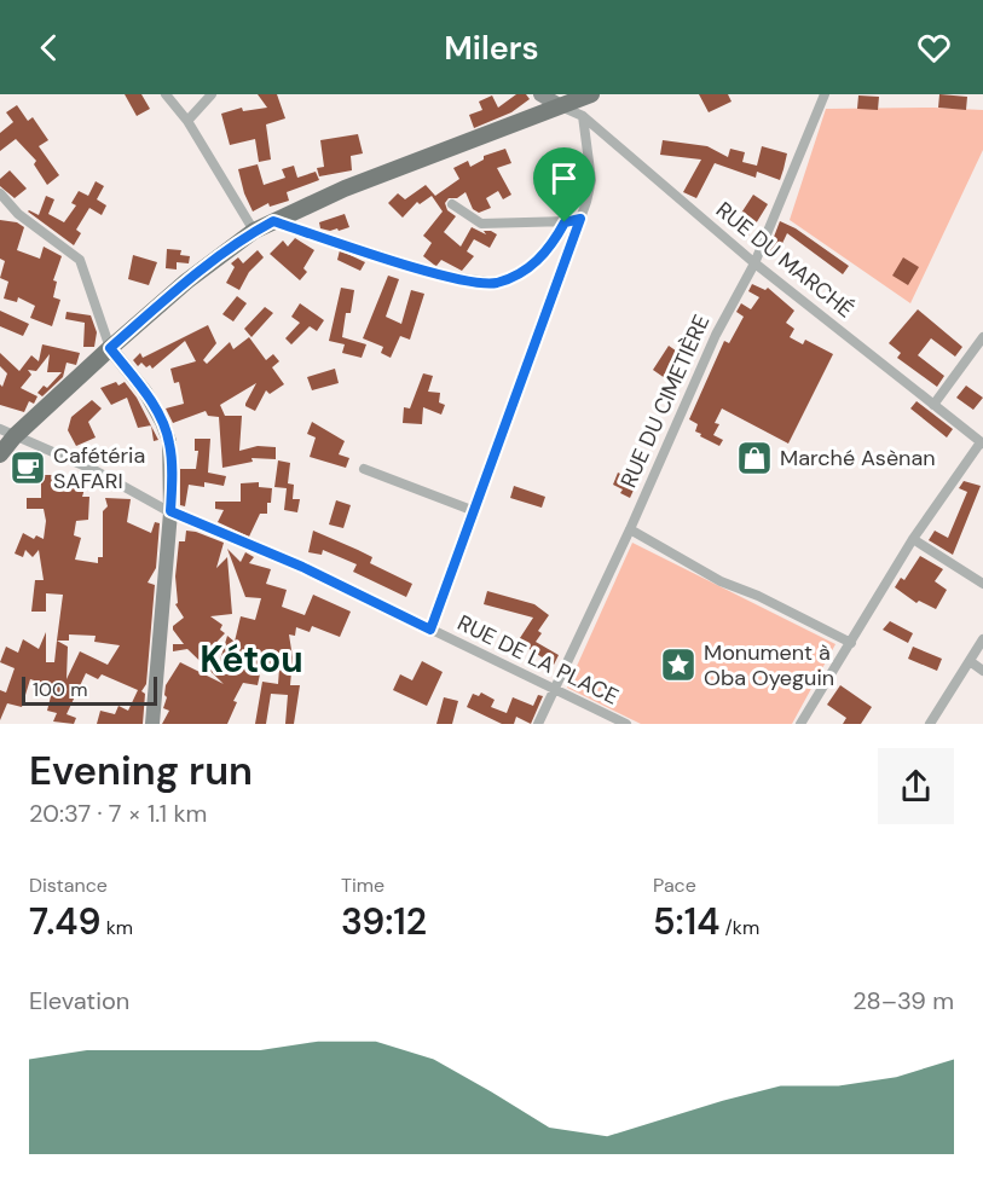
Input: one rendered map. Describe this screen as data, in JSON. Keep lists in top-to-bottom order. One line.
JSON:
{"streets":{"street":["RUE DU MARCHÉ","RUE DU CIMETIÈRE","RUE DE LA PLACE"]},"crossings":[["RUE DU MARCHÉ","RUE DU CIMETIÈRE"],["RUE DU CIMETIÈRE","RUE DE LA PLACE"]],"districts":["Kétou"],"places":{"shop":["Marché Asènan"],"cafe":["Cafétéria SAFARI"],"place":["Monument à Oba Oyeguin"]},"scale_bar":"100 m","page":{"header":"Milers","scale":"100 m","heading":["Evening run","20:37 · 7 × 1.1 km"],"stats":[["Distance","7.49 km"],["Time","39:12"],["Pace","5:14 /km"]],"chart":["Elevation","28–39 m"]}}
